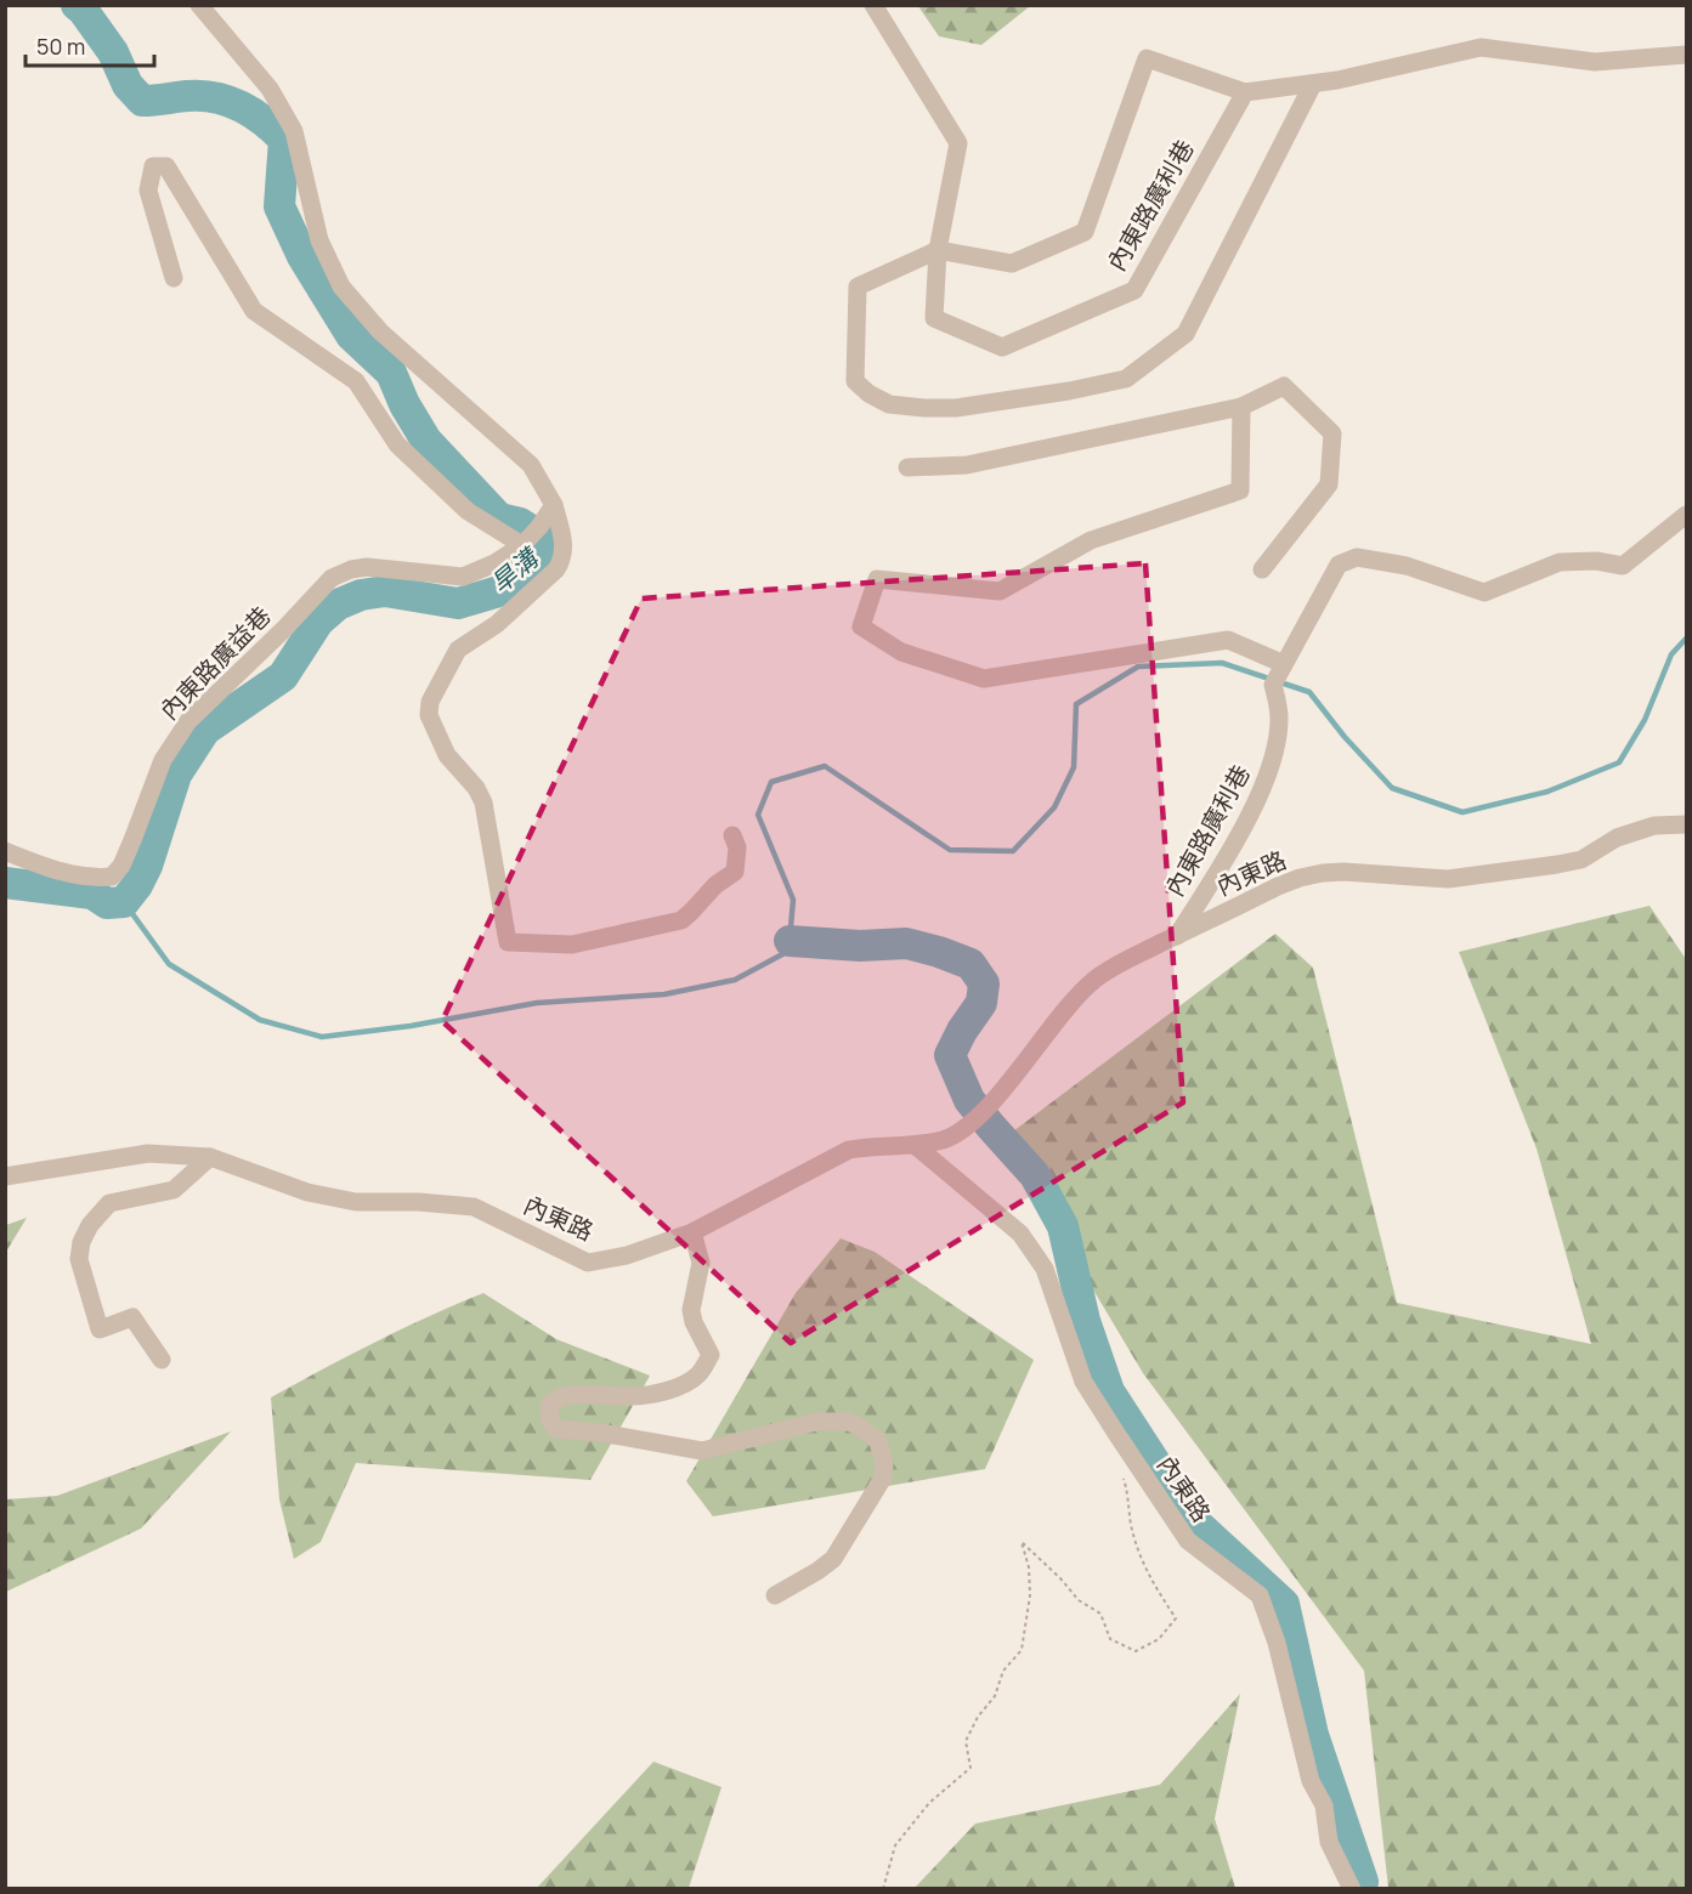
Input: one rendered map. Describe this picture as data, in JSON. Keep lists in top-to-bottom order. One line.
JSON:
{"streets":{"street":["內東路廣利巷","內東路廣益巷","內東路"]},"crossings":[["內東路廣利巷","內東路"]],"water":["旱溝"],"scale_bar":"50 m"}
